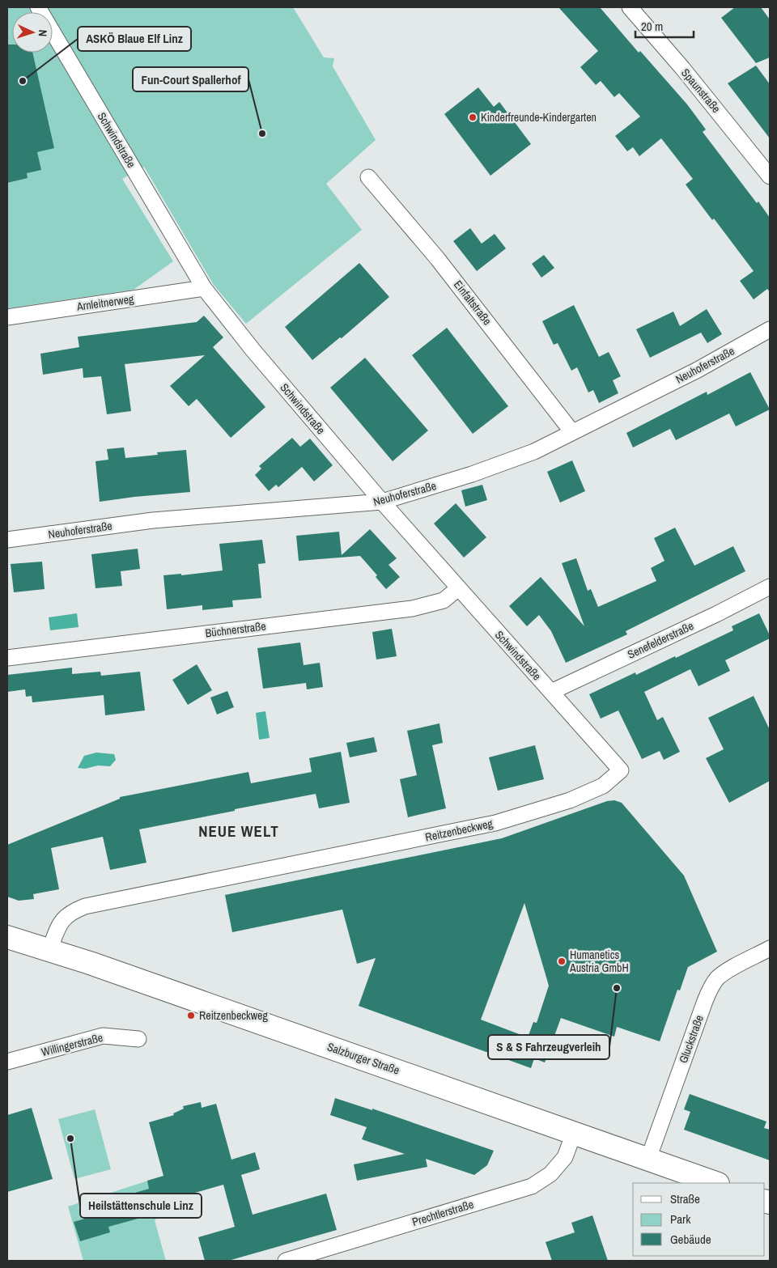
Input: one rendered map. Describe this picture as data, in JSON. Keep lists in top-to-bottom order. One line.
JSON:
{"streets":{"main road":["Salzburger Straße"],"street":["Spaunstraße","Schwindstraße","Arnleitnerweg","Einfaltstraße","Neuhoferstraße","Büchnerstraße","Senefelderstraße","Reitzenbeckweg","Gluckstraße","Willingerstraße","Prechtlerstraße"]},"crossings":[["Schwindstraße","Arnleitnerweg"],["Schwindstraße","Neuhoferstraße"],["Schwindstraße","Büchnerstraße"],["Schwindstraße","Senefelderstraße"],["Schwindstraße","Reitzenbeckweg"],["Einfaltstraße","Neuhoferstraße"],["Reitzenbeckweg","Salzburger Straße"],["Gluckstraße","Salzburger Straße"],["Salzburger Straße","Prechtlerstraße"]],"districts":["NEUE WELT"],"places":["ASKÖ Blaue Elf Linz","Kinderfreunde-Kindergarten","Fun-Court Spallerhof","Humanetics Austria GmbH","S & S Fahrzeugverleih","Reitzenbeckweg","Heilstättenschule Linz"],"legend":["Straße","Park","Gebäude"],"scale_bar":"20 m","north":"right"}
